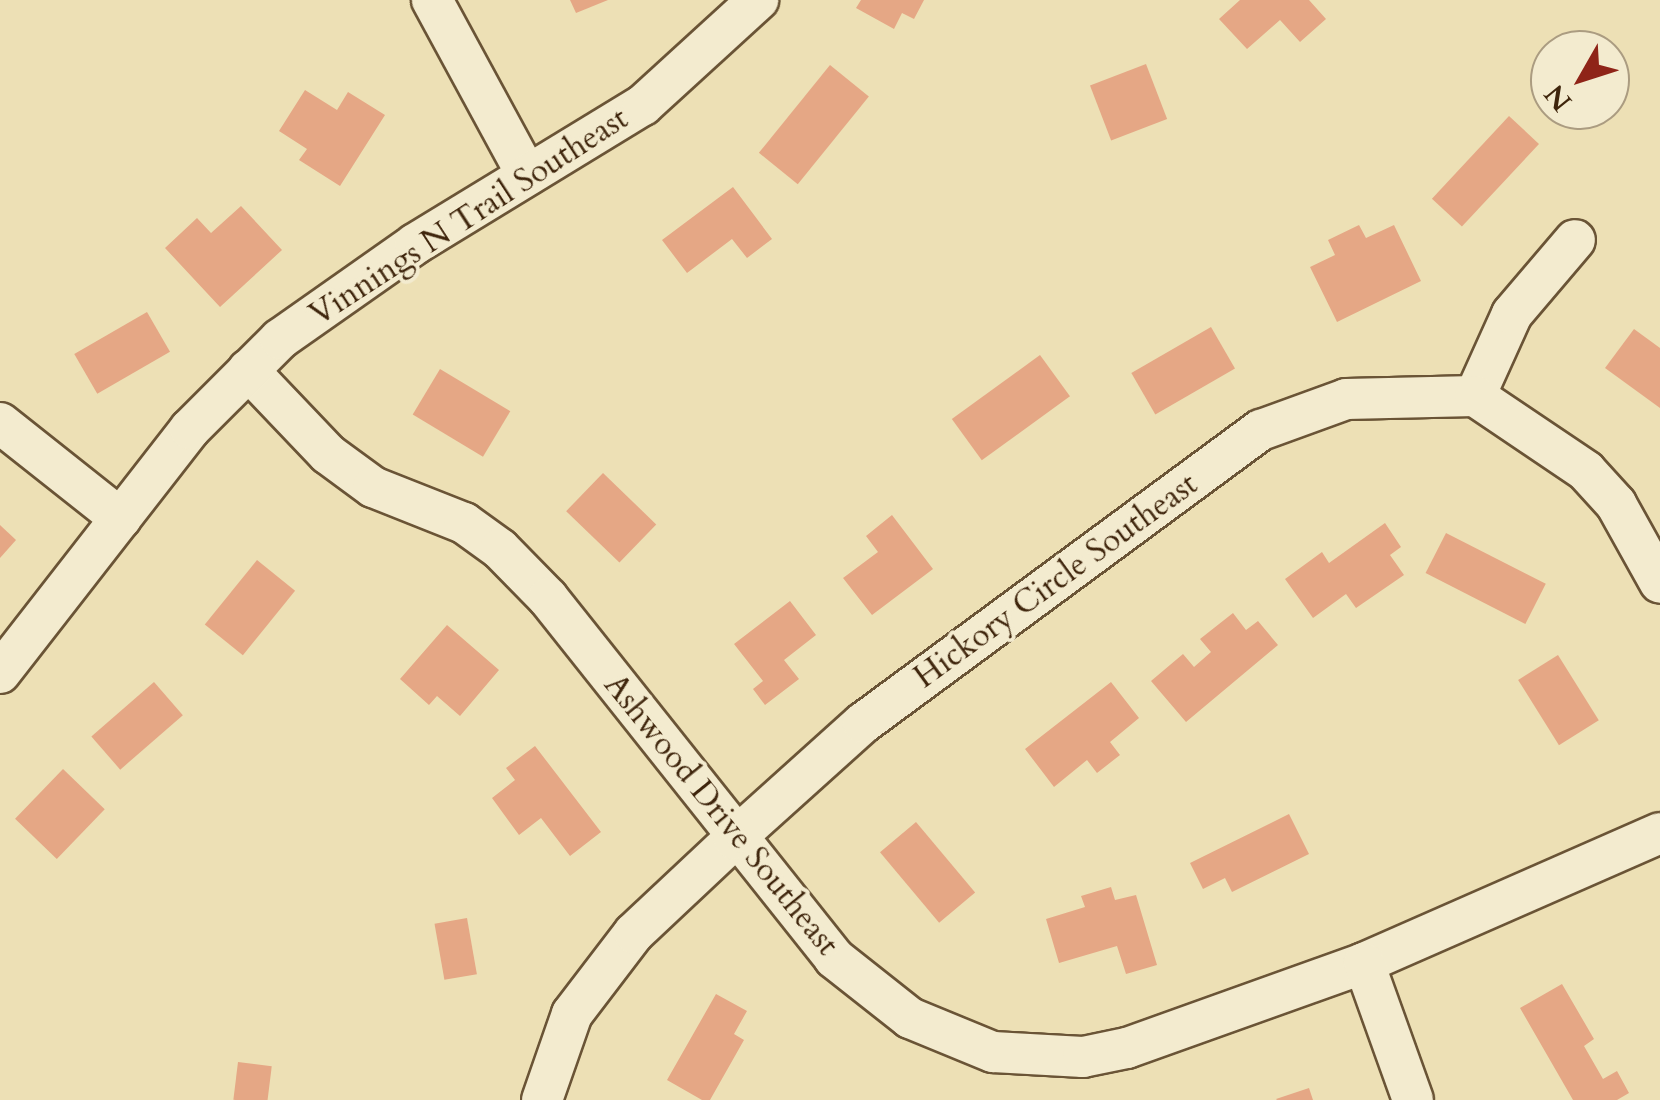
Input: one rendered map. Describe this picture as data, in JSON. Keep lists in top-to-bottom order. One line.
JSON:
{"streets":{"street":["Vinnings N Trail Southeast","Hickory Circle Southeast","Ashwood Drive Southeast"]},"crossings":[["Vinnings N Trail Southeast","Ashwood Drive Southeast"],["Hickory Circle Southeast","Ashwood Drive Southeast"]],"north":"bottom left"}
